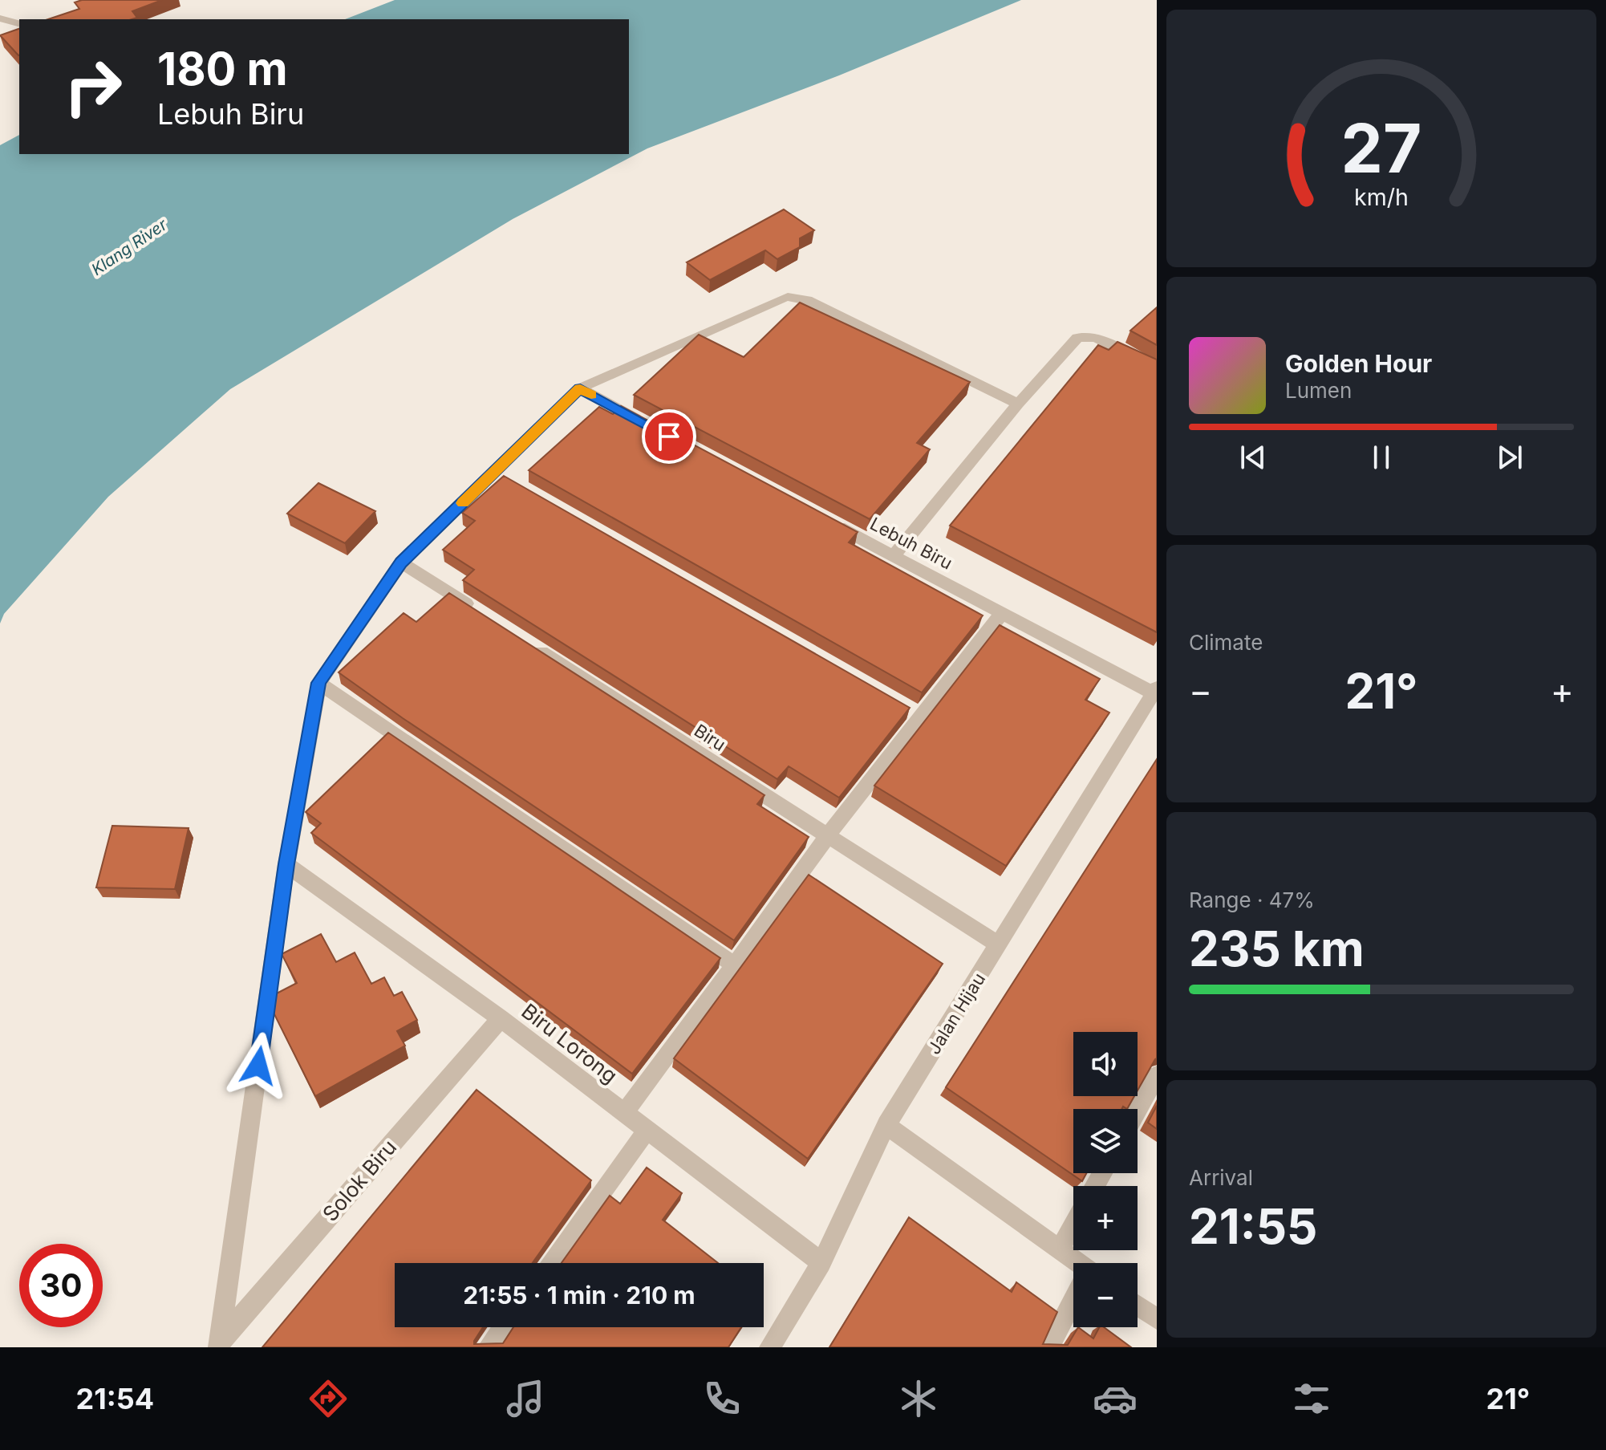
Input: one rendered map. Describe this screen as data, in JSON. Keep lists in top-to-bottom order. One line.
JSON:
{"streets":{"street":["Lebuh Biru","Biru","Jalan Hijau","Biru Lorong","Solok Biru"]},"crossings":[["Lebuh Biru","Jalan Hijau"],["Biru","Jalan Hijau"],["Jalan Hijau","Biru Lorong"],["Biru Lorong","Solok Biru"]],"water":["Klang River"],"page":{"turn":["180 m","Lebuh Biru"],"song":["Golden Hour","Lumen"],"tile":["Climate",["Range · 47%","235 km"],["Arrival","21:55"]],"heat":["−","21°","+"],"map_buttons":["+","−"],"limit":"30","trip":"21:55 · 1 min · 210 m","tabs":["21:54","21°"],"gauge":["27","km/h"]}}
